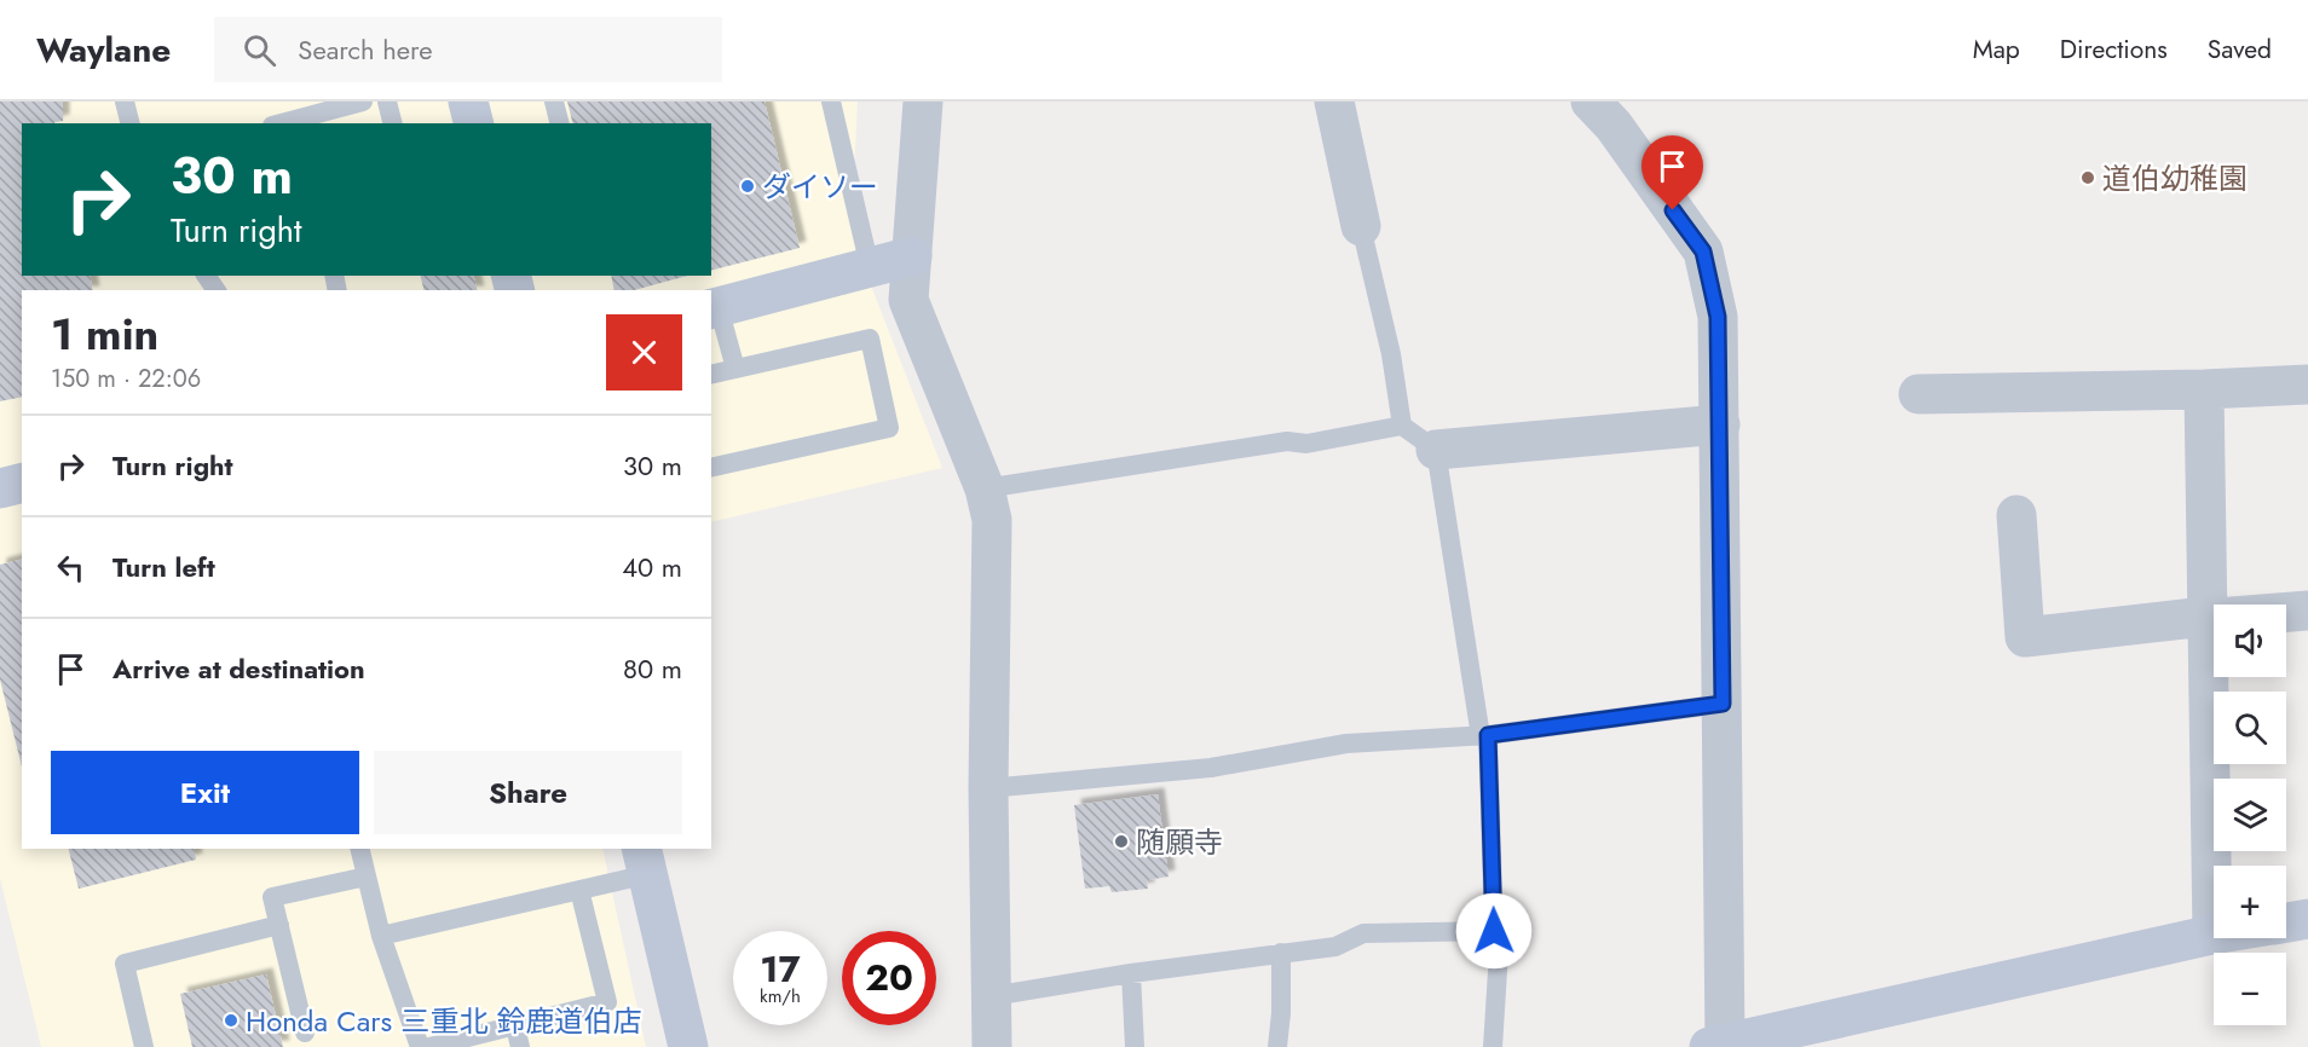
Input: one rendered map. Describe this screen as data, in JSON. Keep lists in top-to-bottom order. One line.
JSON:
{"places":["道伯幼稚園","ダイソー","随願寺","Honda Cars 三重北 鈴鹿道伯店"],"page":{"header":"Waylane","search":"Search here","nav":["Map","Directions","Saved"],"turn":["30 m","Turn right"],"heading":["1 min","150 m · 22:06"],"list":[{"name":"Turn right","value":"30 m"},{"name":"Turn left","value":"40 m"},{"name":"Arrive at destination","value":"80 m"}],"map_buttons":["+","−"],"buttons":["Exit","Share"],"speed":"17 km/h","limit":"20"}}
